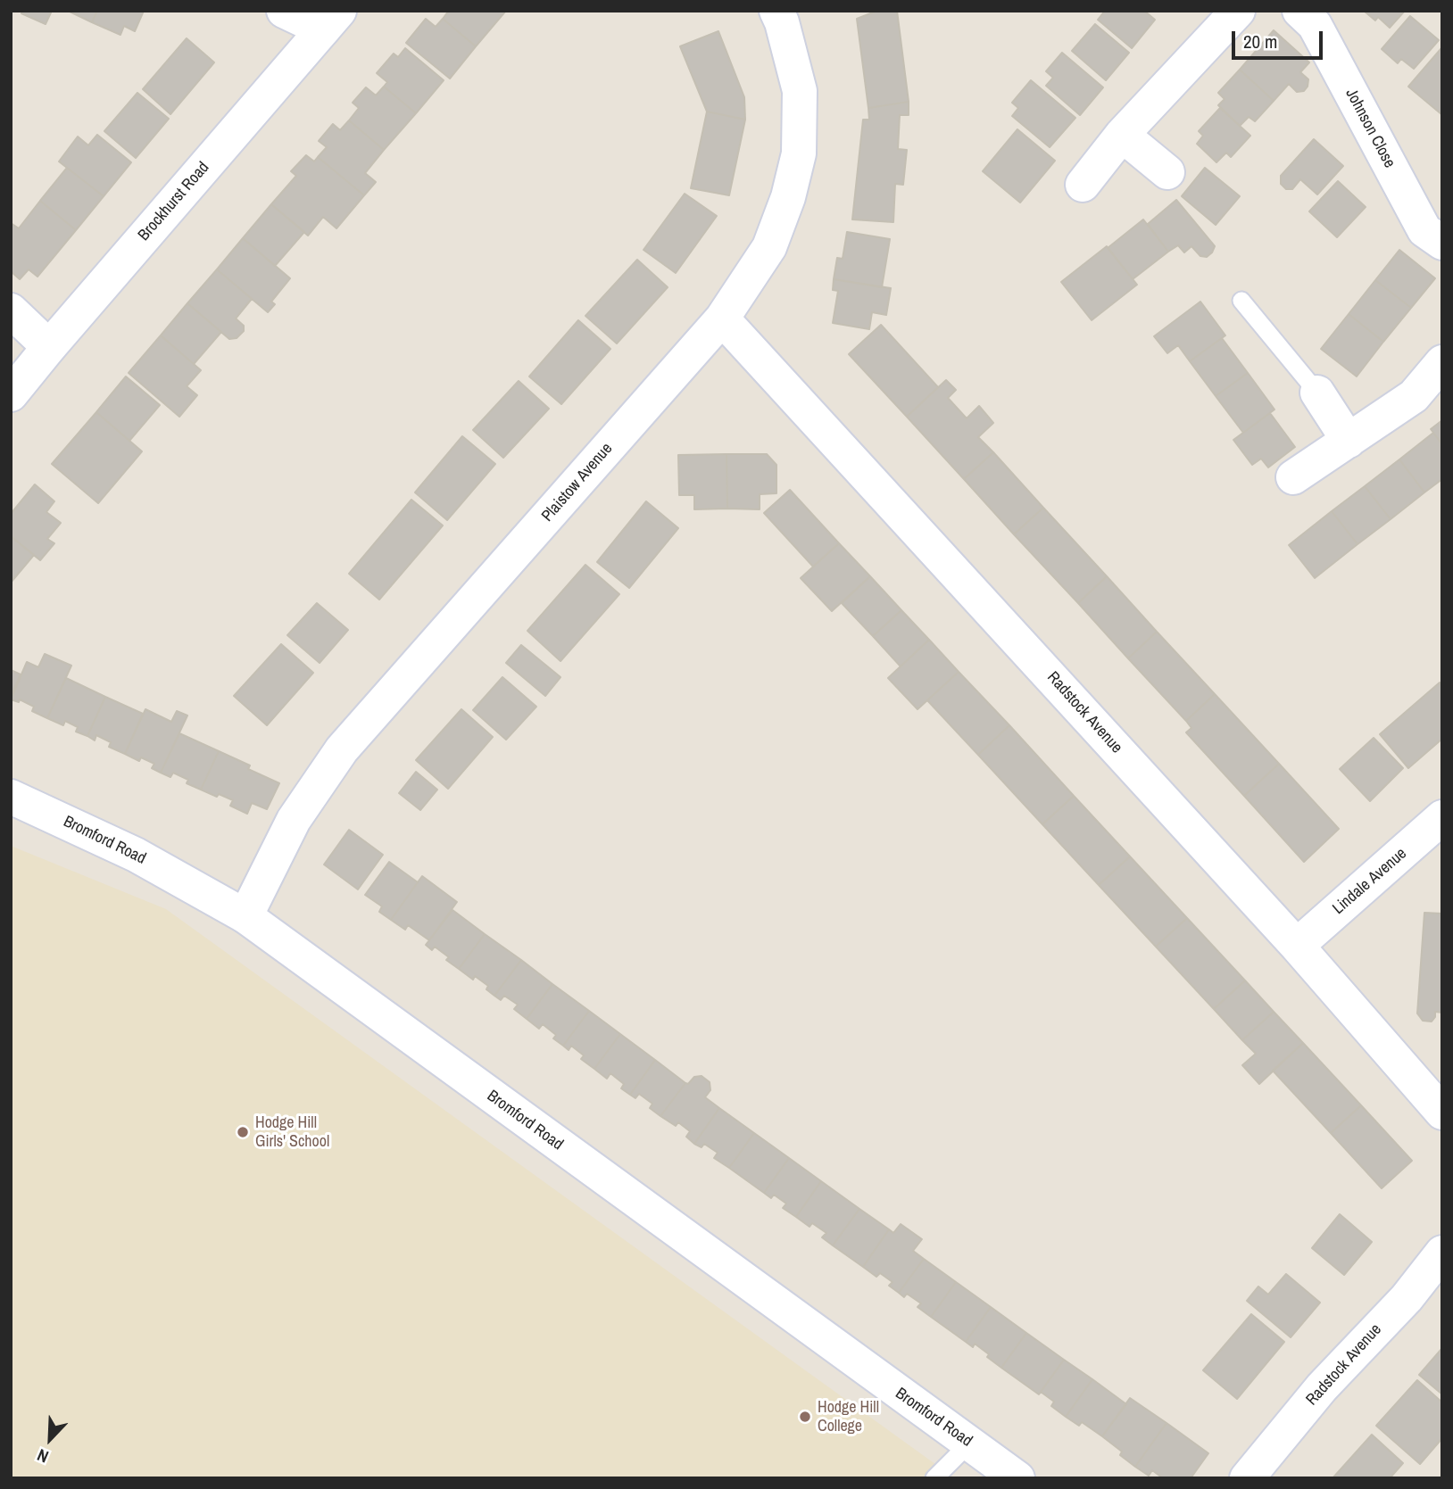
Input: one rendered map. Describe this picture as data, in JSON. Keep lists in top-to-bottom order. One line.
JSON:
{"streets":{"street":["Johnson Close","Brockhurst Road","Plaistow Avenue","Radstock Avenue","Bromford Road","Lindale Avenue"]},"crossings":[["Plaistow Avenue","Radstock Avenue"],["Plaistow Avenue","Bromford Road"],["Radstock Avenue","Lindale Avenue"]],"places":["Hodge Hill Girls' School","Hodge Hill College"],"scale_bar":"20 m","north":"bottom left"}
